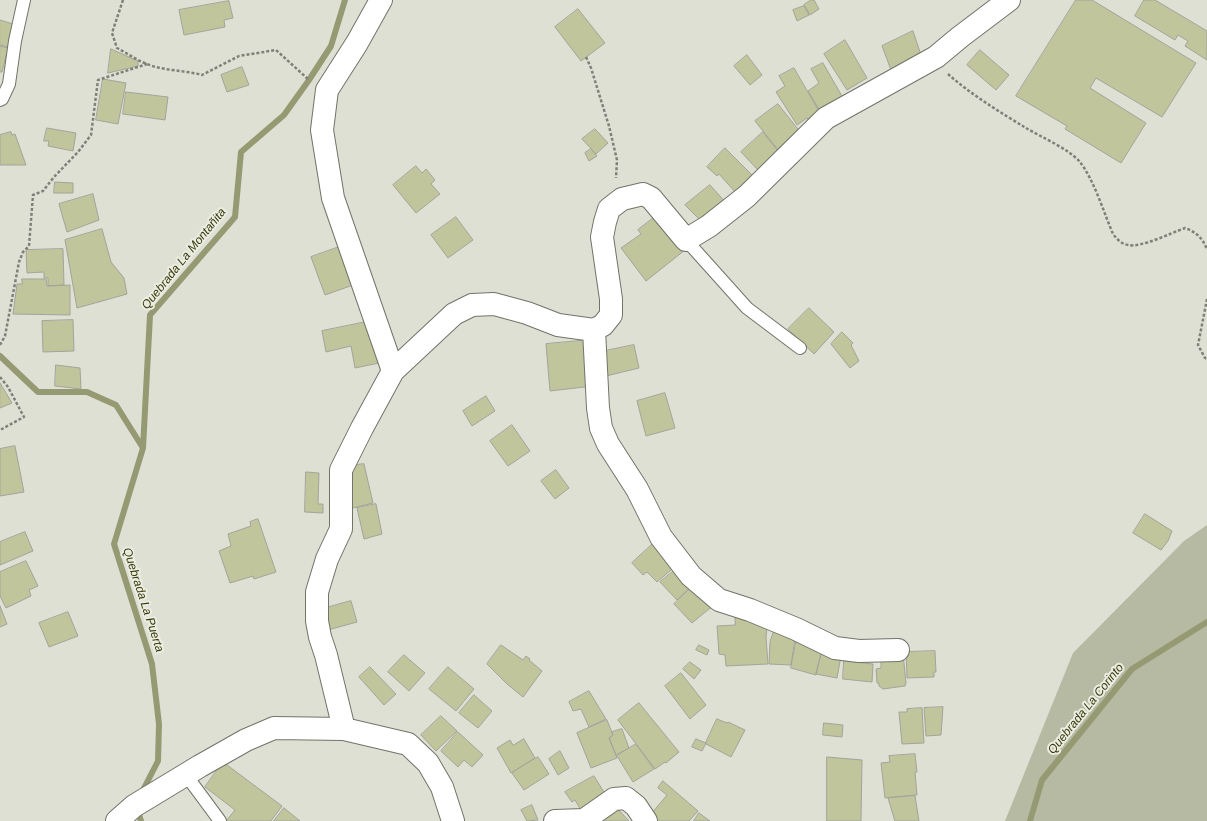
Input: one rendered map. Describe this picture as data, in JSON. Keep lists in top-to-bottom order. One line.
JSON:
{"water":["Quebrada La Montañita","Quebrada La Puerta","Quebrada La Corinto"]}
